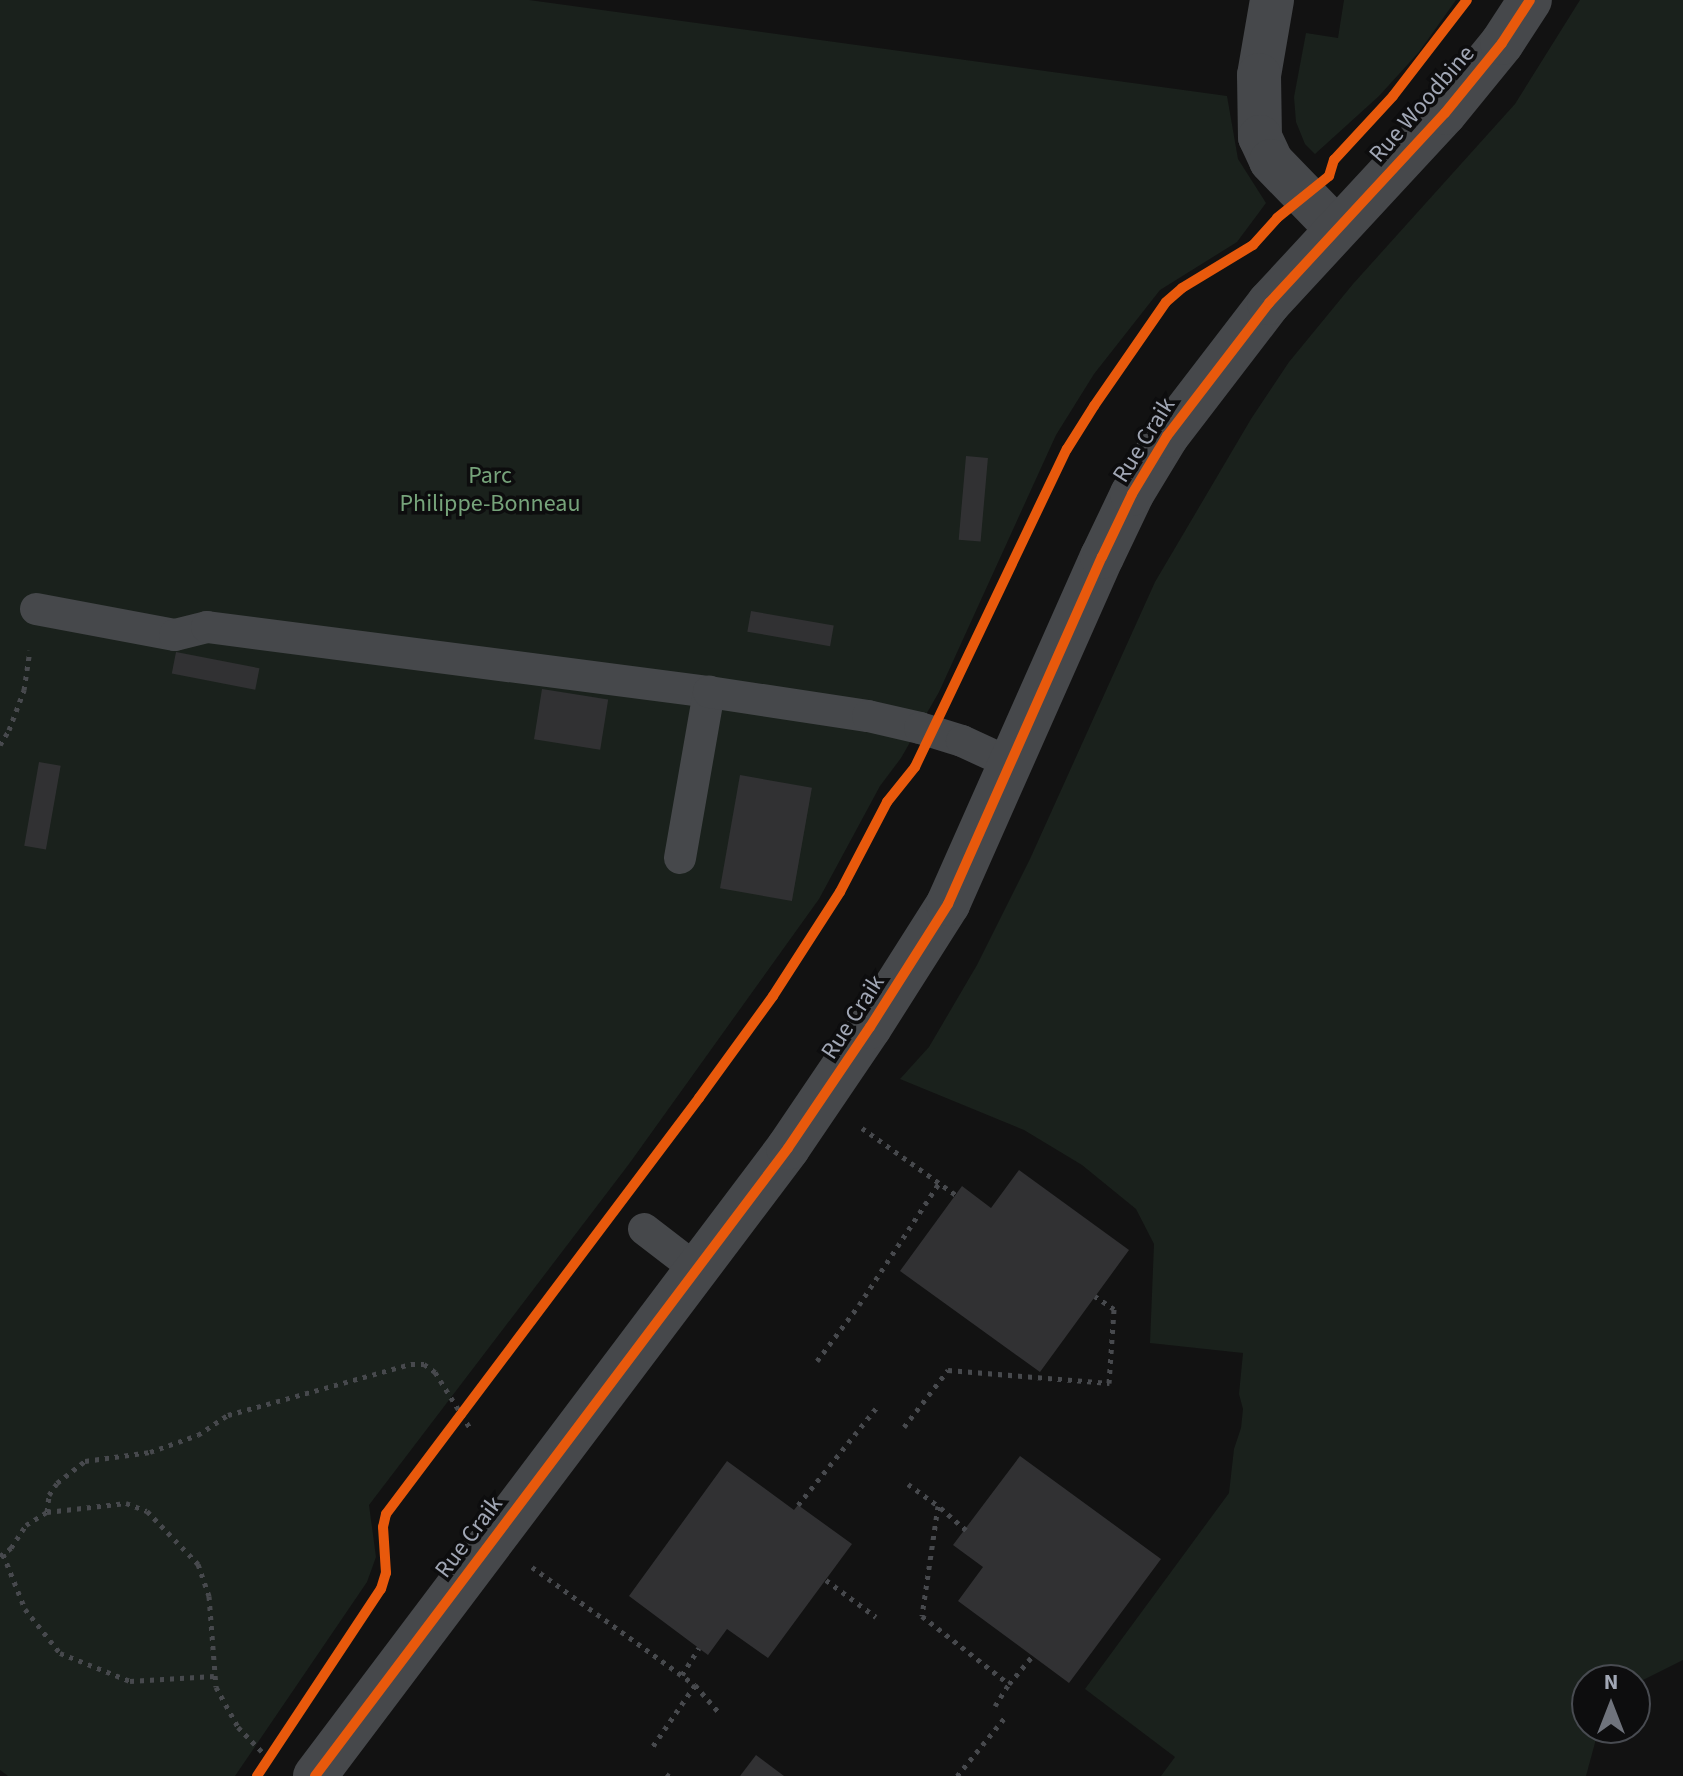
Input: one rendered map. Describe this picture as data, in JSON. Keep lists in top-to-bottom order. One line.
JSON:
{"streets":{"street":["Rue Woodbine","Rue Craik"]},"crossings":[["Rue Woodbine","Rue Craik"]],"parks":["Parc Philippe-Bonneau"],"north":"top"}
